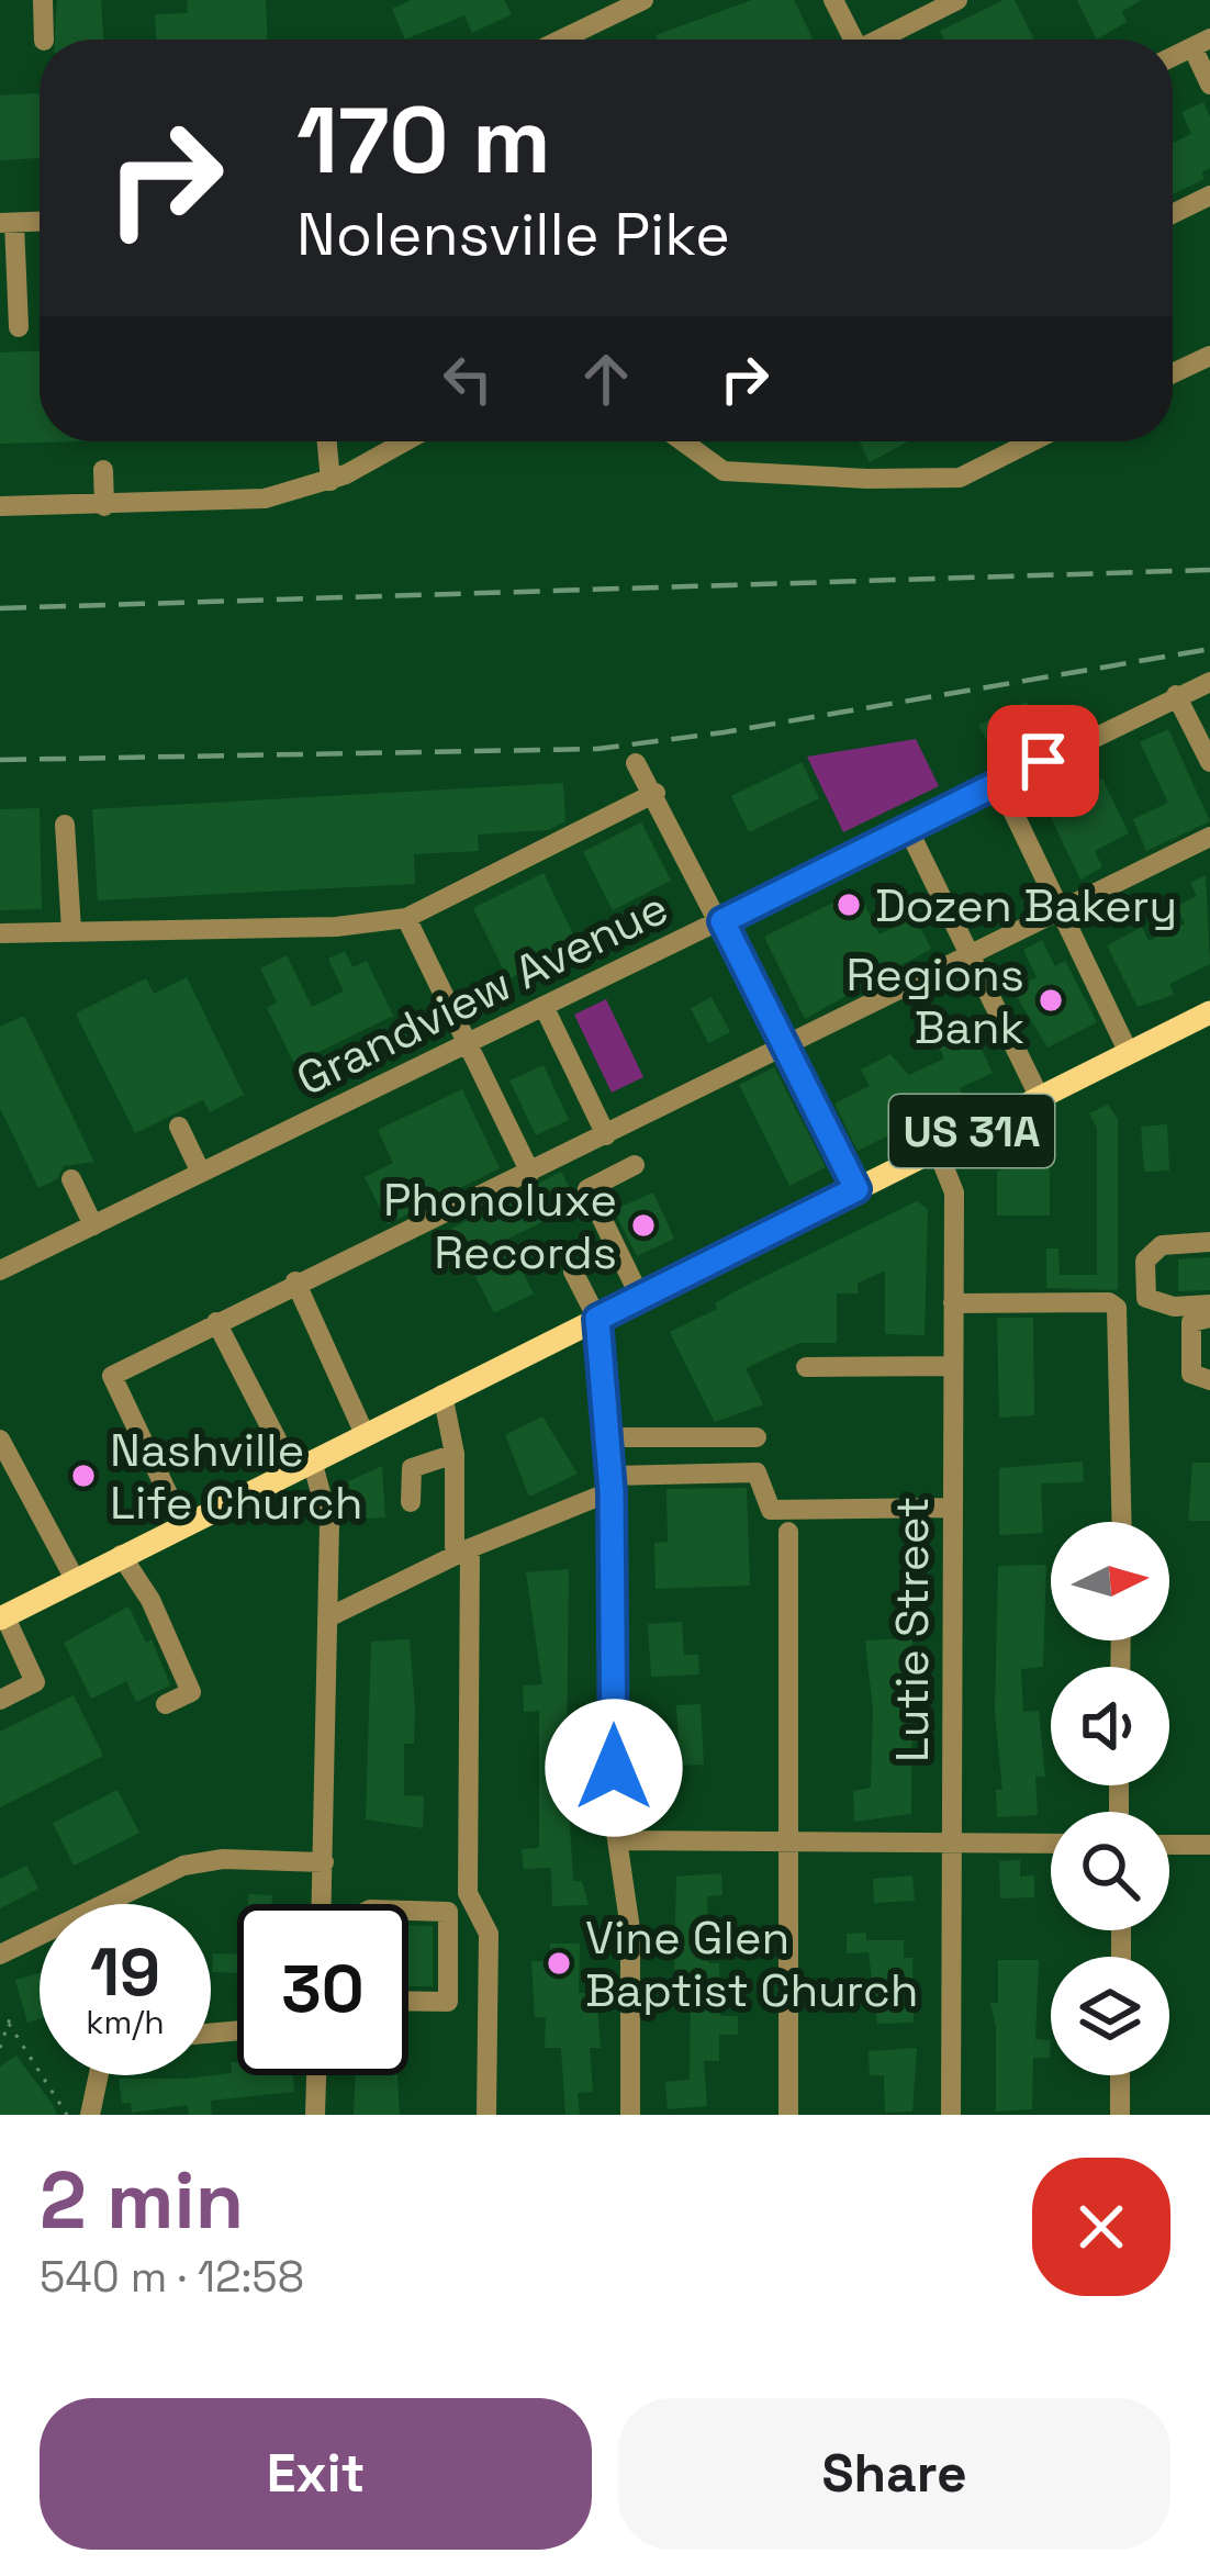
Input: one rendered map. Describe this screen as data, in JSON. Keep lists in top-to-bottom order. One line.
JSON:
{"streets":{"main road":["US 31A"],"street":["Grandview Avenue","Lutie Street"]},"crossings":[["US 31A","Lutie Street"]],"places":["Dozen Bakery","Regions Bank","Phonoluxe Records","Nashville Life Church","Vine Glen Baptist Church"],"north":"right","page":{"turn":["170 m","Nolensville Pike"],"speed":"19 km/h","limit":"30","heading":["2 min","540 m · 12:58"],"buttons":["Exit","Share"]}}
